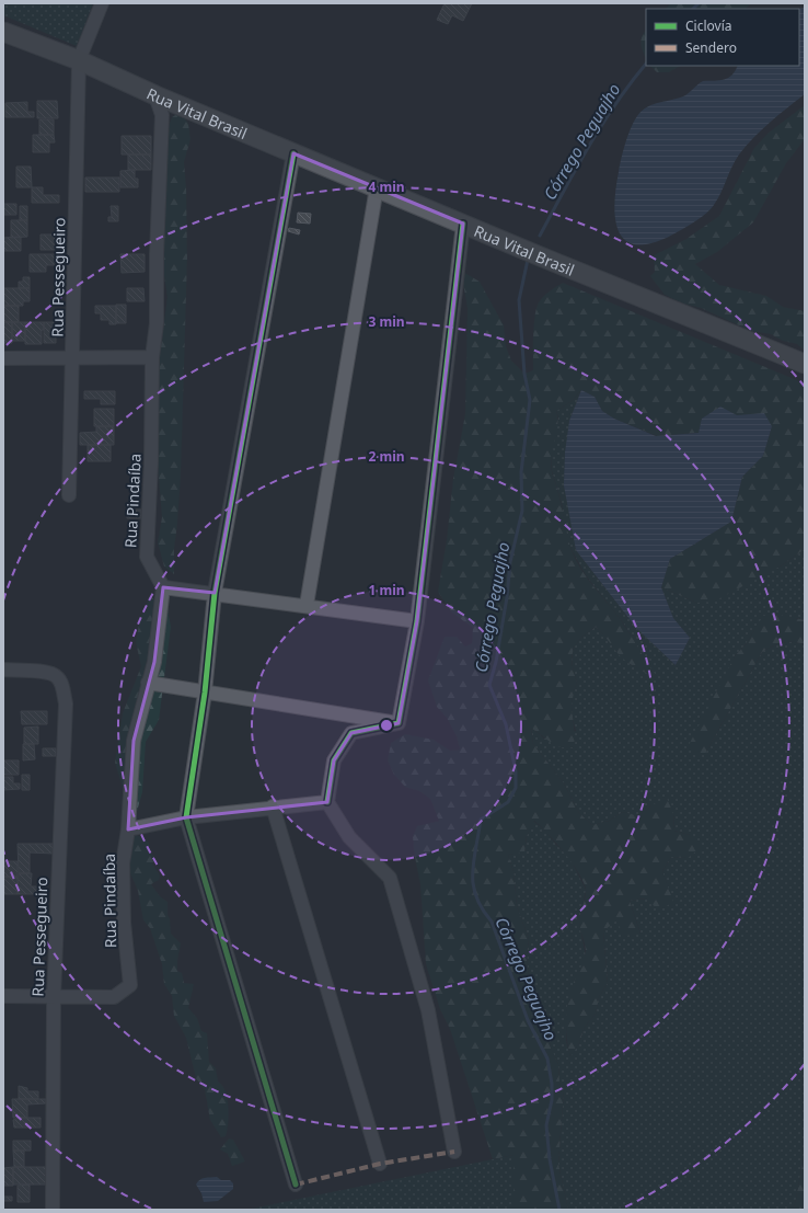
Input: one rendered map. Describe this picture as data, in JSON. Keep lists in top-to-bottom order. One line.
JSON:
{"streets":{"main road":["Rua Vital Brasil"],"street":["Rua Pessegueiro","Rua Pindaíba"]},"crossings":[["Rua Vital Brasil","Rua Pessegueiro"],["Rua Vital Brasil","Rua Pindaíba"],["Rua Pessegueiro","Rua Pindaíba"]],"water":["Córrego Peguajho"],"legend":["Ciclovía","Sendero"],"rings":["4 min","3 min","2 min","1 min"]}
